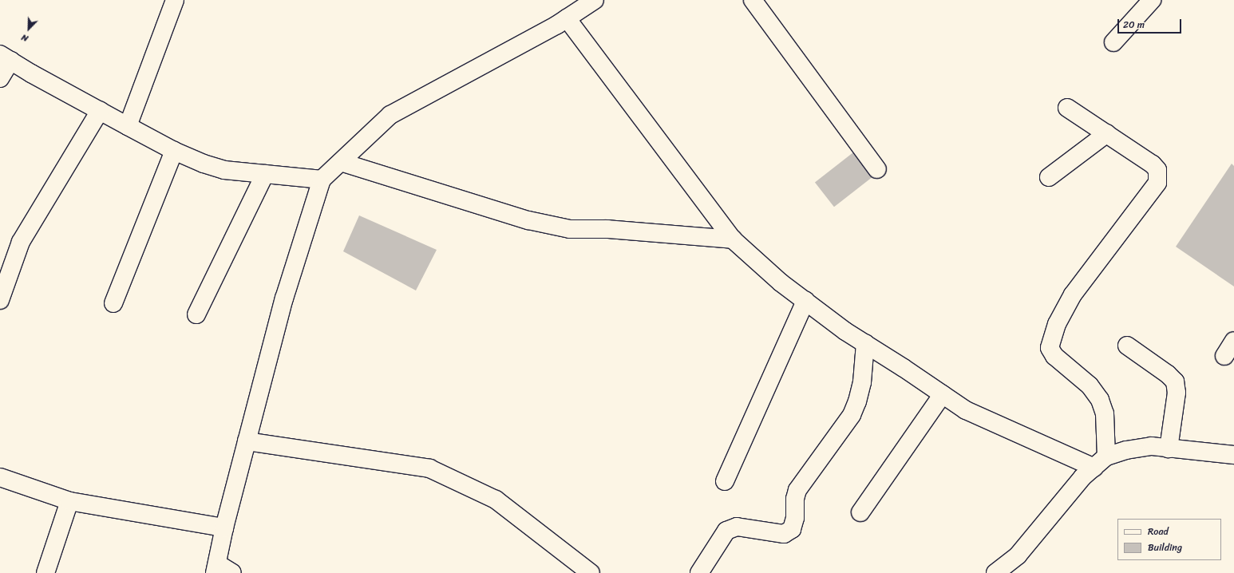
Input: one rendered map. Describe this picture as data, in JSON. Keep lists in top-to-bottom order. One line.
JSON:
{"legend":["Road","Building"],"scale_bar":"20 m","north":"bottom left"}
